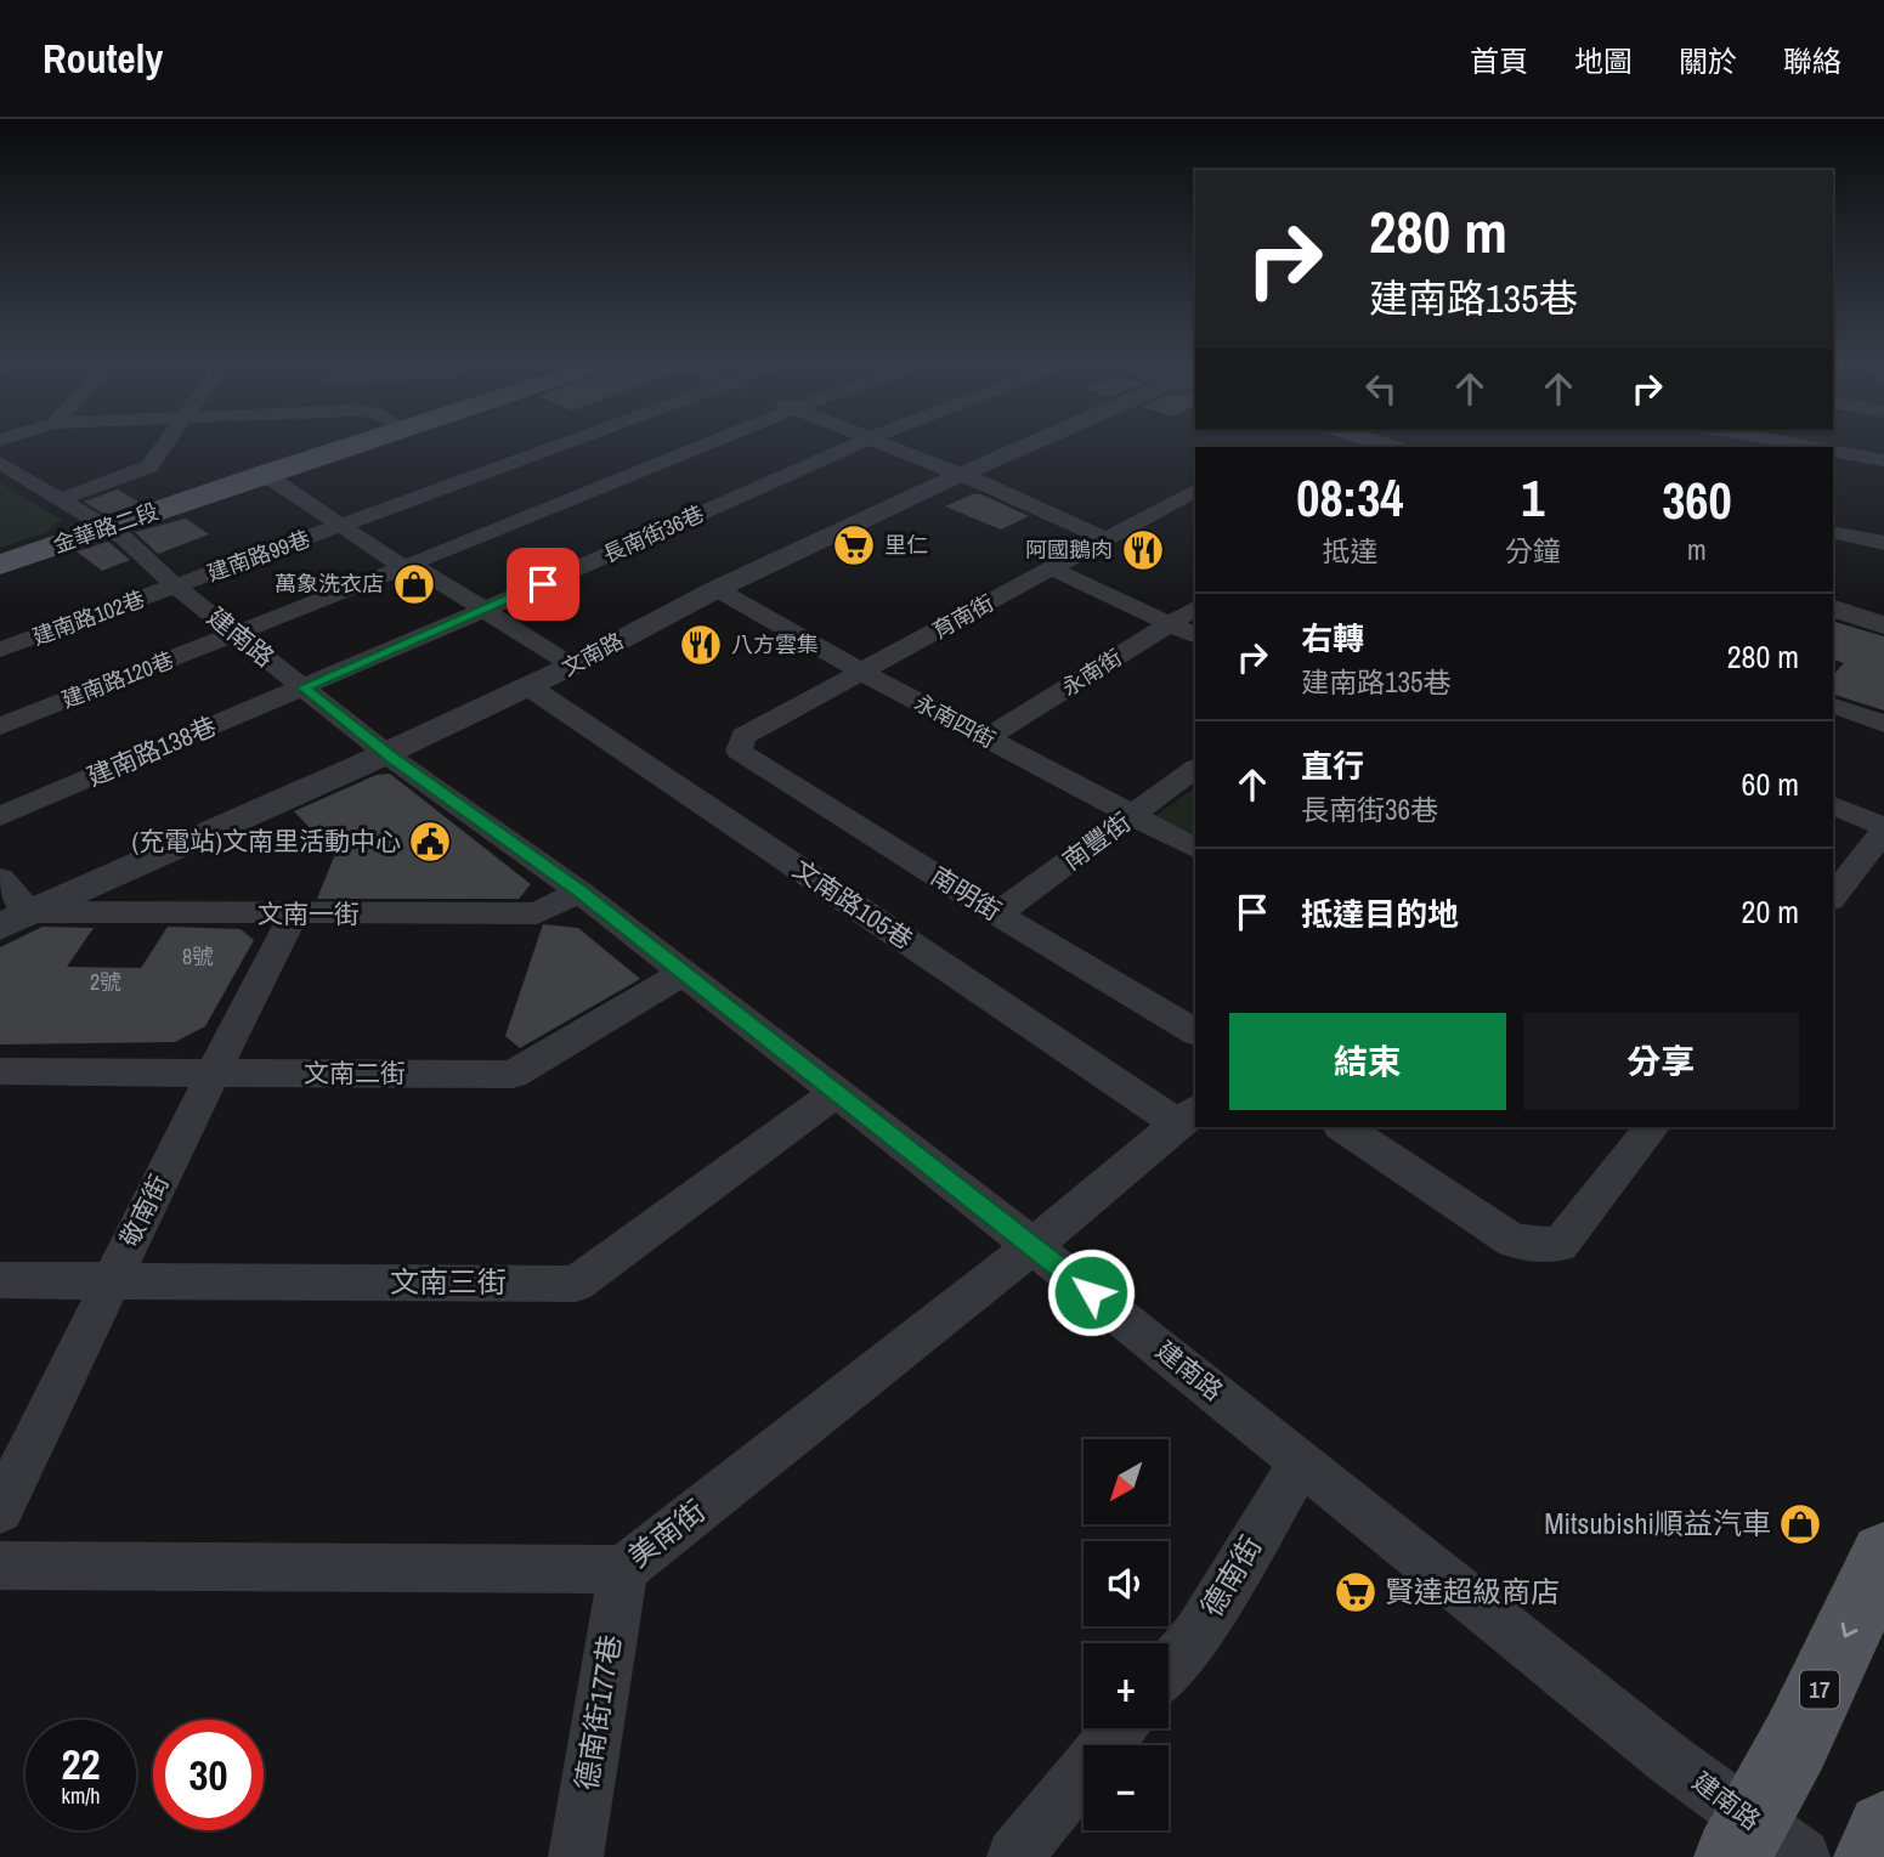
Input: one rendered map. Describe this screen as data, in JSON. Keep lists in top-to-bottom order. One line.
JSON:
{"streets":{"main road":["金華路二段","17"],"street":["長南街36巷","建南路99巷","育南街","建南路102巷","建南路","文南路","永南街","建南路120巷","永南四街","建南路138巷","南豐街","南明街","文南路105巷","文南一街","文南二街","敬南街","文南三街","美南街","德南街","德南街177巷"]},"crossings":[["金華路二段","建南路"],["長南街36巷","建南路"],["長南街36巷","建南路138巷"],["建南路99巷","建南路102巷"],["建南路99巷","建南路"],["育南街","永南四街"],["育南街","南明街"],["建南路102巷","建南路"],["建南路","文南路"],["建南路","建南路120巷"],["建南路","建南路138巷"],["建南路","文南一街"],["建南路","文南二街"],["建南路","文南三街"],["建南路","美南街"],["建南路","德南街"],["建南路","17"],["文南路","永南四街"],["文南路","文南路105巷"],["文南路","文南一街"],["永南街","永南四街"],["永南四街","南豐街"],["南豐街","南明街"],["文南路105巷","美南街"],["文南一街","敬南街"],["文南二街","敬南街"],["敬南街","文南三街"],["美南街","德南街177巷"]],"places":{"supermarket":["里仁","賢達超級商店"],"restaurant":["阿國鵝肉","八方雲集"],"shop":["萬象洗衣店","Mitsubishi順益汽車"],"public building":["(充電站)文南里活動中心"]},"house_numbers":["8號","2號"],"north":"bottom left","page":{"header":"Routely","nav":["首頁","地圖","關於","聯絡"],"turn":["280 m","建南路135巷"],"eta":["08:34","抵達","1","分鐘","360","m"],"list":[{"name":"右轉","note":"建南路135巷","value":"280 m"},{"name":"直行","note":"長南街36巷","value":"60 m"},{"name":"抵達目的地","value":"20 m"}],"buttons":["結束","分享"],"map_buttons":["+","−"],"speed":"22 km/h","limit":"30"}}
